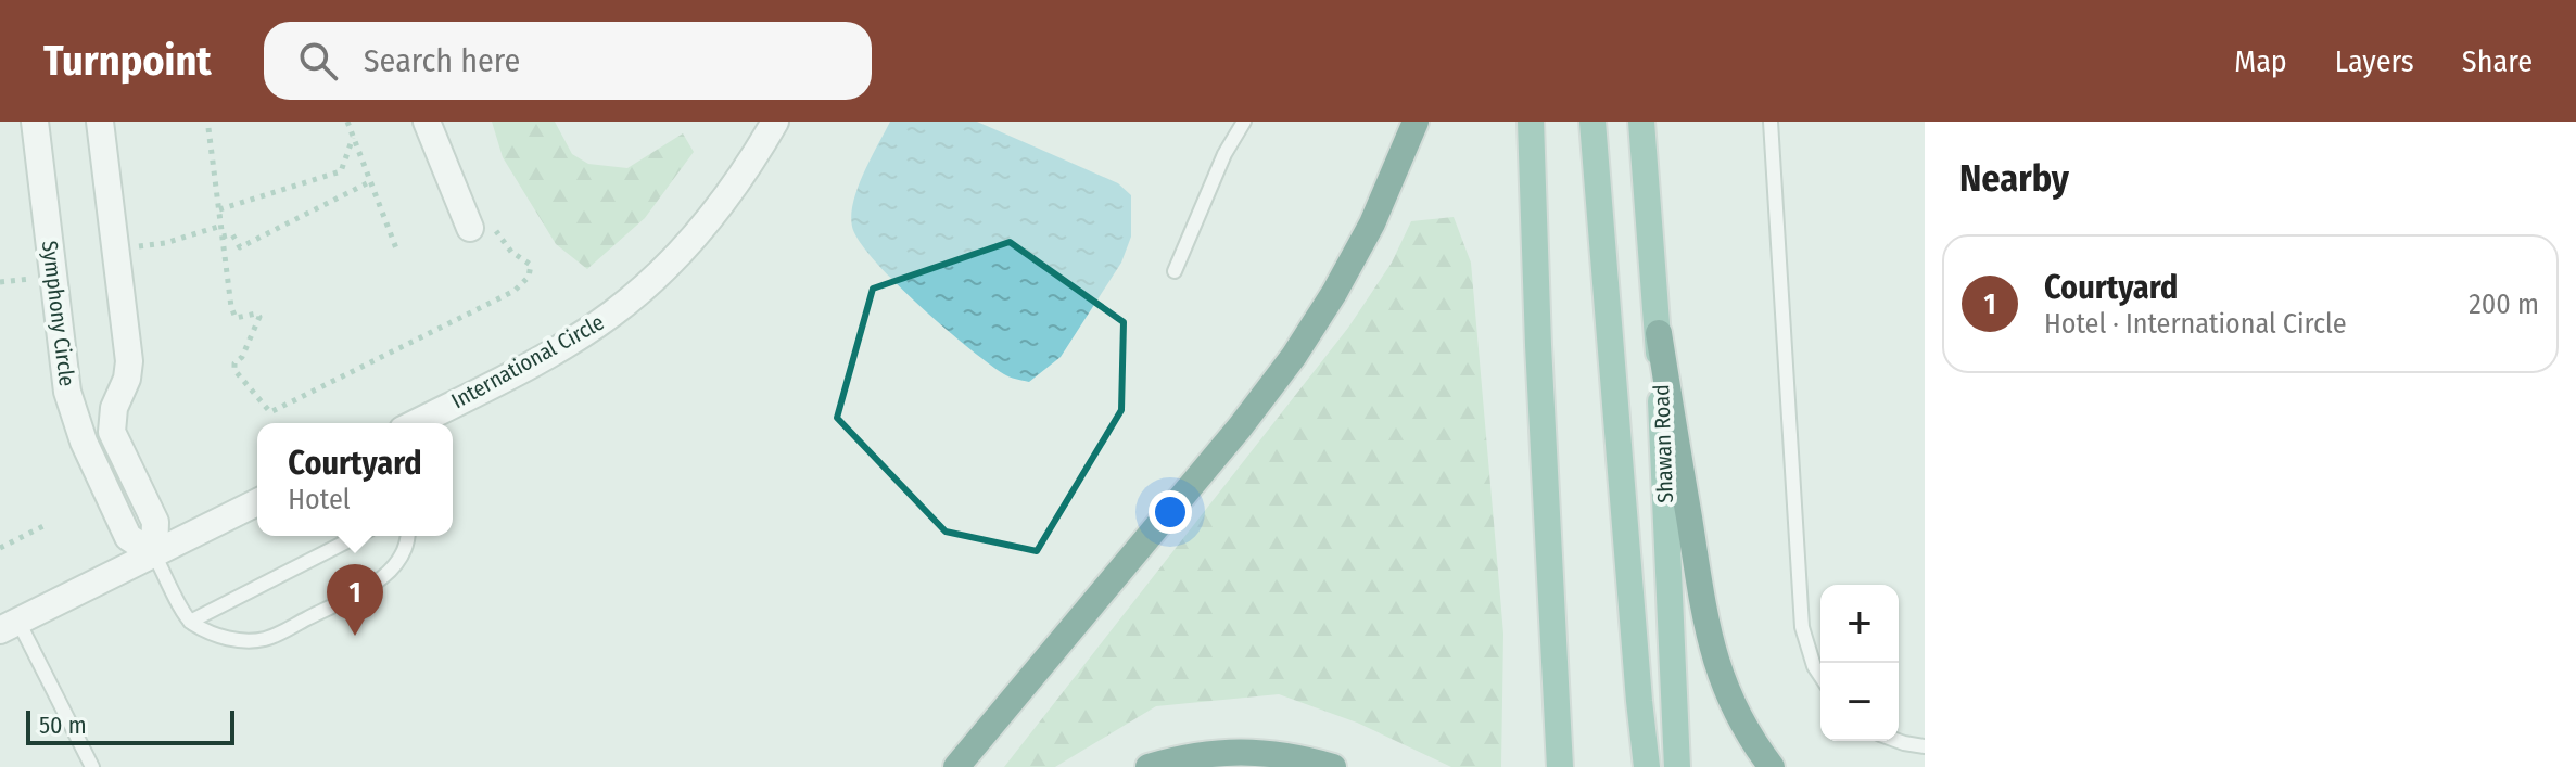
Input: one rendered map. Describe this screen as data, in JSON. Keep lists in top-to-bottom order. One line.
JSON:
{"streets":{"main road":["Shawan Road"],"street":["Symphony Circle","International Circle"]},"scale_bar":"50 m","page":{"header":"Turnpoint","search":"Search here","nav":["Map","Layers","Share"],"heading":"Nearby","list":[{"mark":"1","name":"Courtyard","note":"Hotel · International Circle","value":"200 m"}],"popup":["Courtyard","Hotel"],"pins":"1","map_buttons":["+","−"],"scale":"50 m"}}
